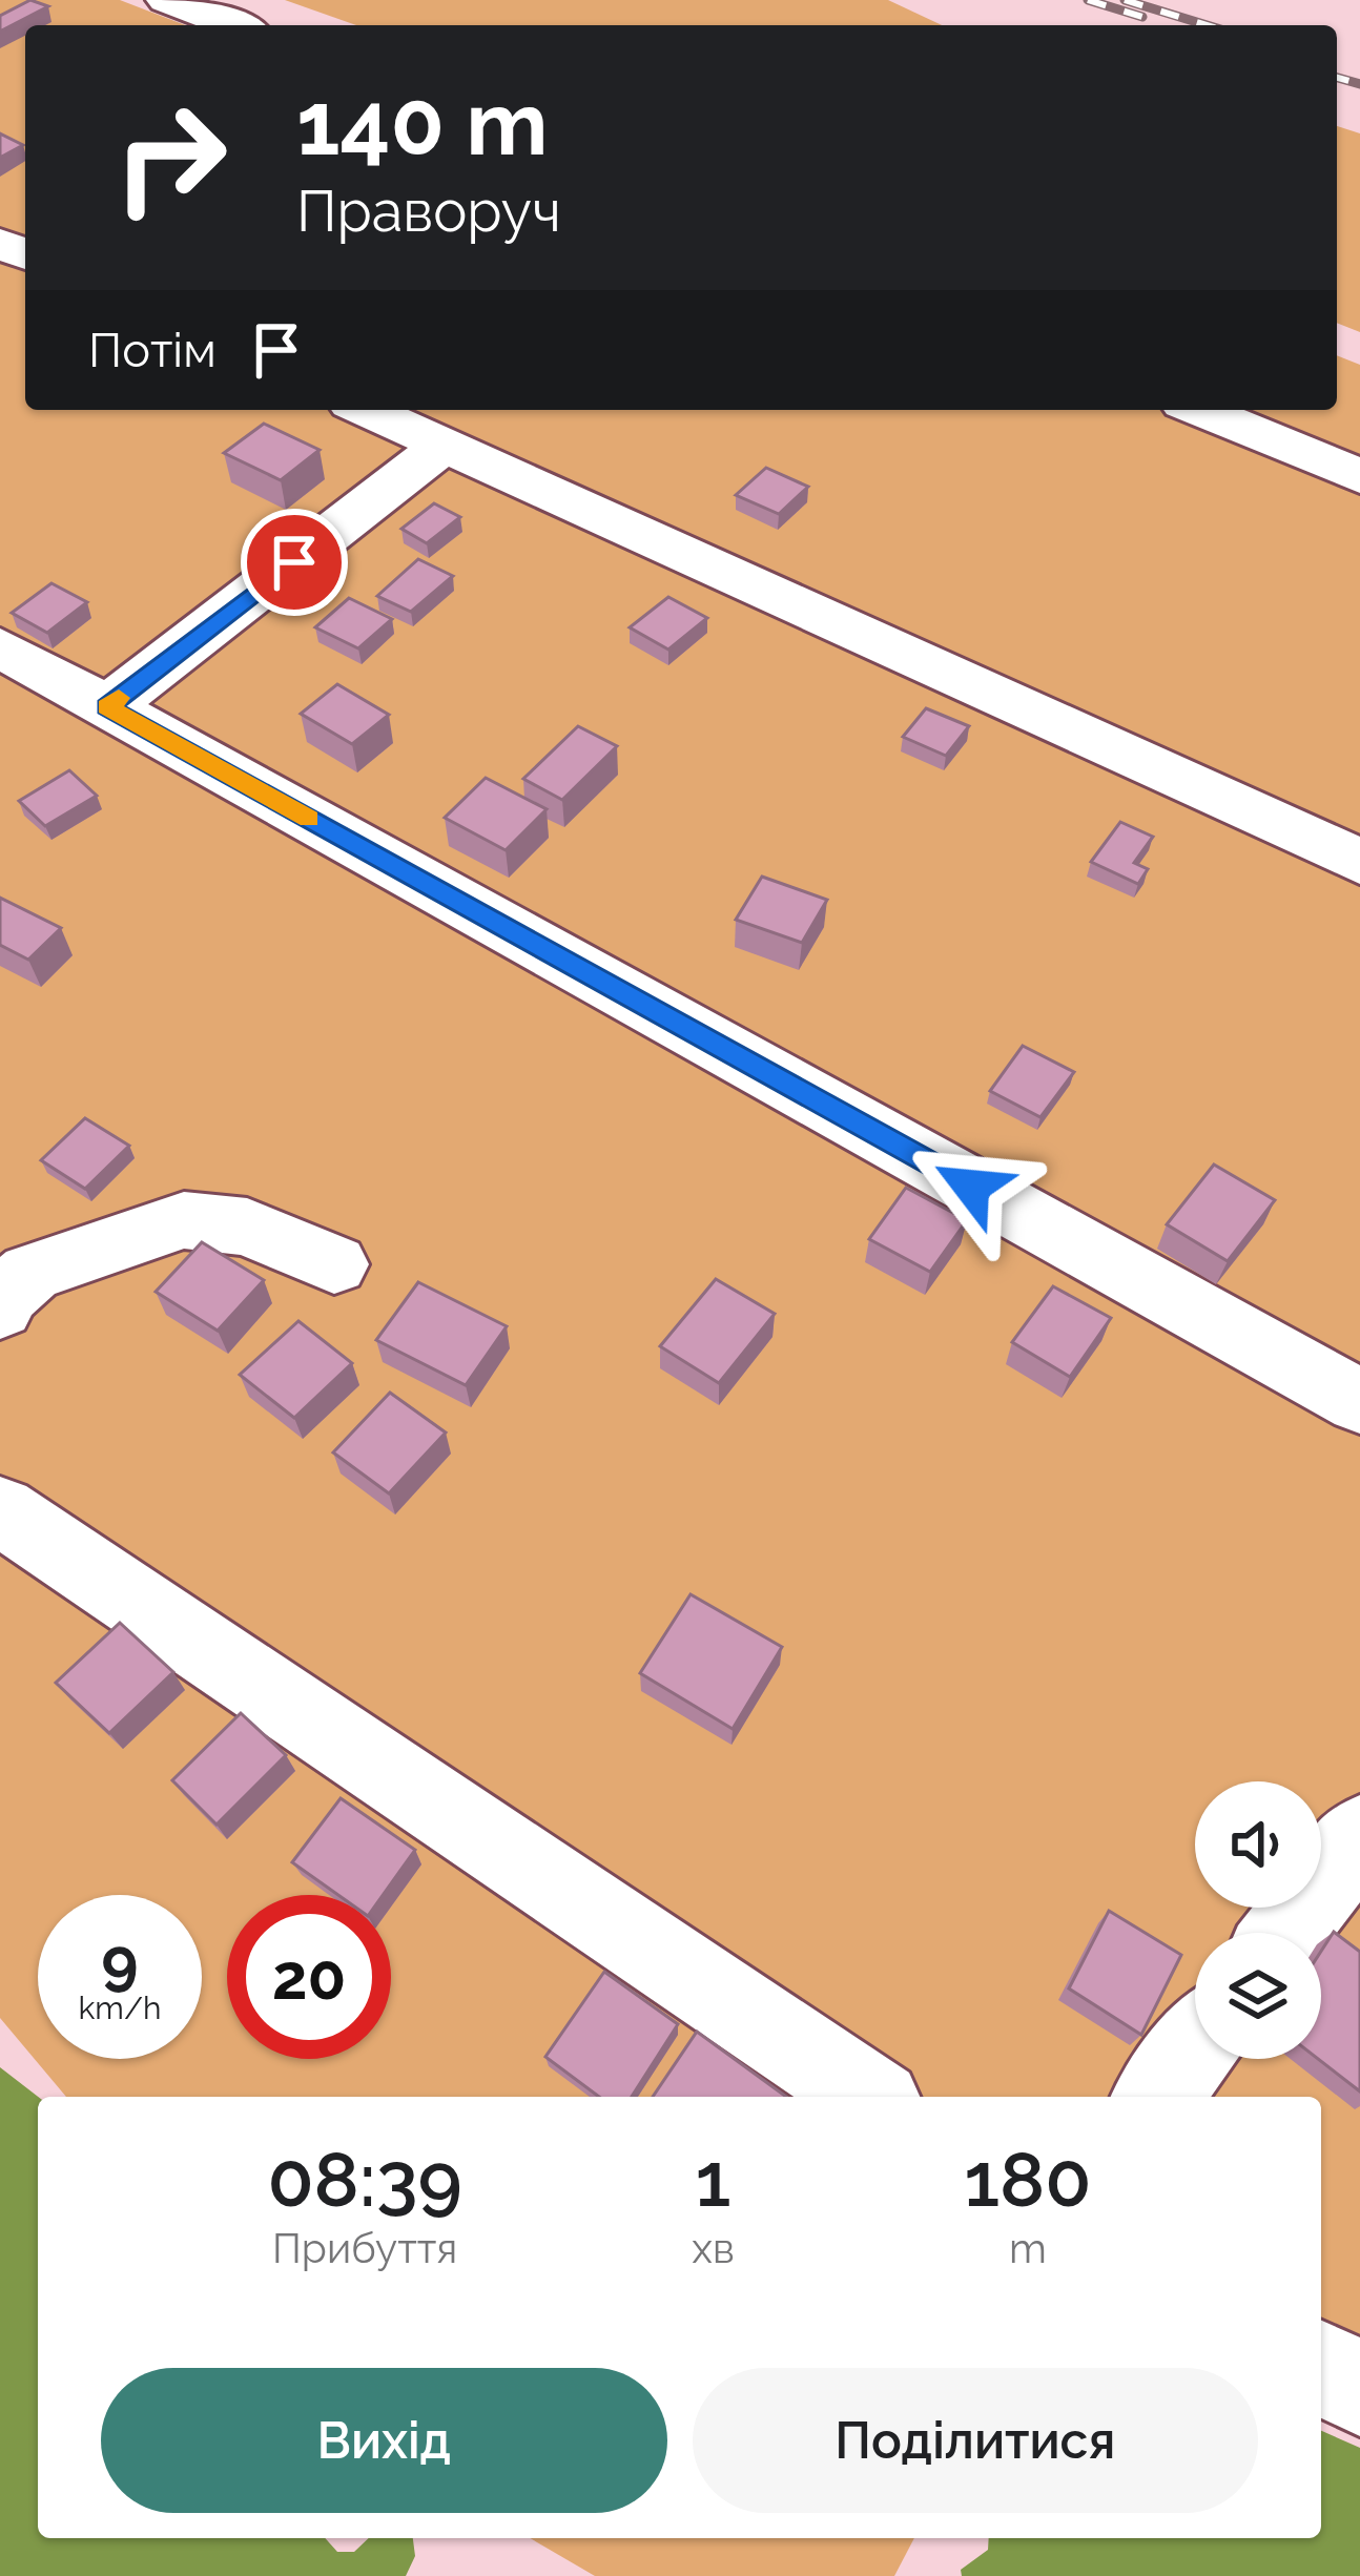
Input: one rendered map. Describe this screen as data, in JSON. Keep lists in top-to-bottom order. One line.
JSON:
{"page":{"turn":["140 m","Праворуч"],"then":"Потім","speed":"9 km/h","limit":"20","eta":["08:39","Прибуття","1","хв","180","m"],"buttons":["Вихід","Поділитися"]}}
